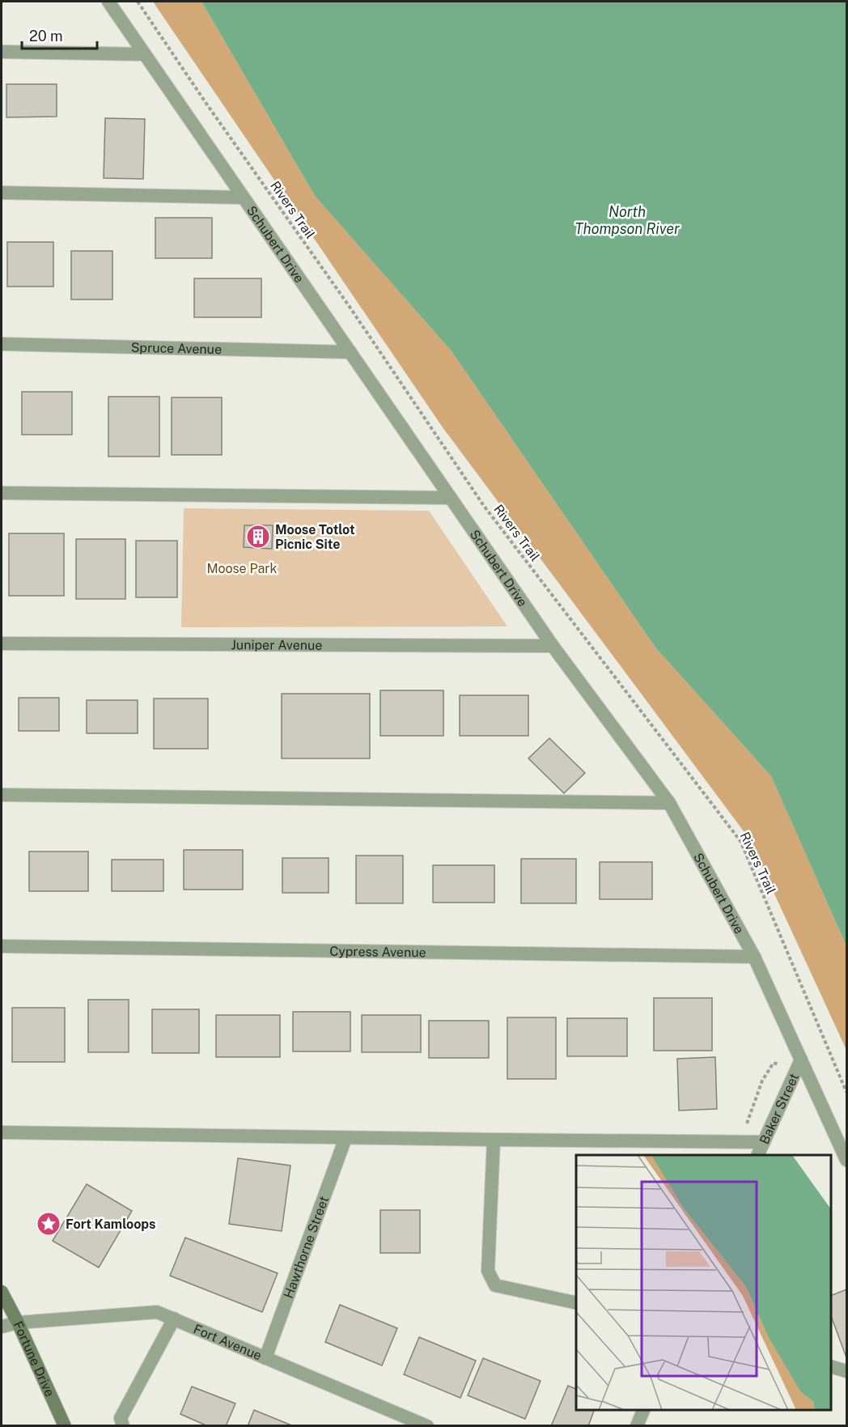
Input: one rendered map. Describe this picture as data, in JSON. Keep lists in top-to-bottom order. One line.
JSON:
{"streets":{"main road":["Fortune Drive"],"street":["Schubert Drive","Spruce Avenue","Juniper Avenue","Cypress Avenue","Baker Street","Hawthorne Street","Fort Avenue"],"path":["Rivers Trail"]},"crossings":[["Schubert Drive","Spruce Avenue"],["Schubert Drive","Juniper Avenue"],["Schubert Drive","Cypress Avenue"],["Schubert Drive","Baker Street"],["Hawthorne Street","Fort Avenue"],["Fort Avenue","Fortune Drive"]],"water":["North Thompson River"],"parks":["Moose Park"],"places":{"building":["Moose Totlot Picnic Site"],"place":["Fort Kamloops"]},"scale_bar":"20 m"}
